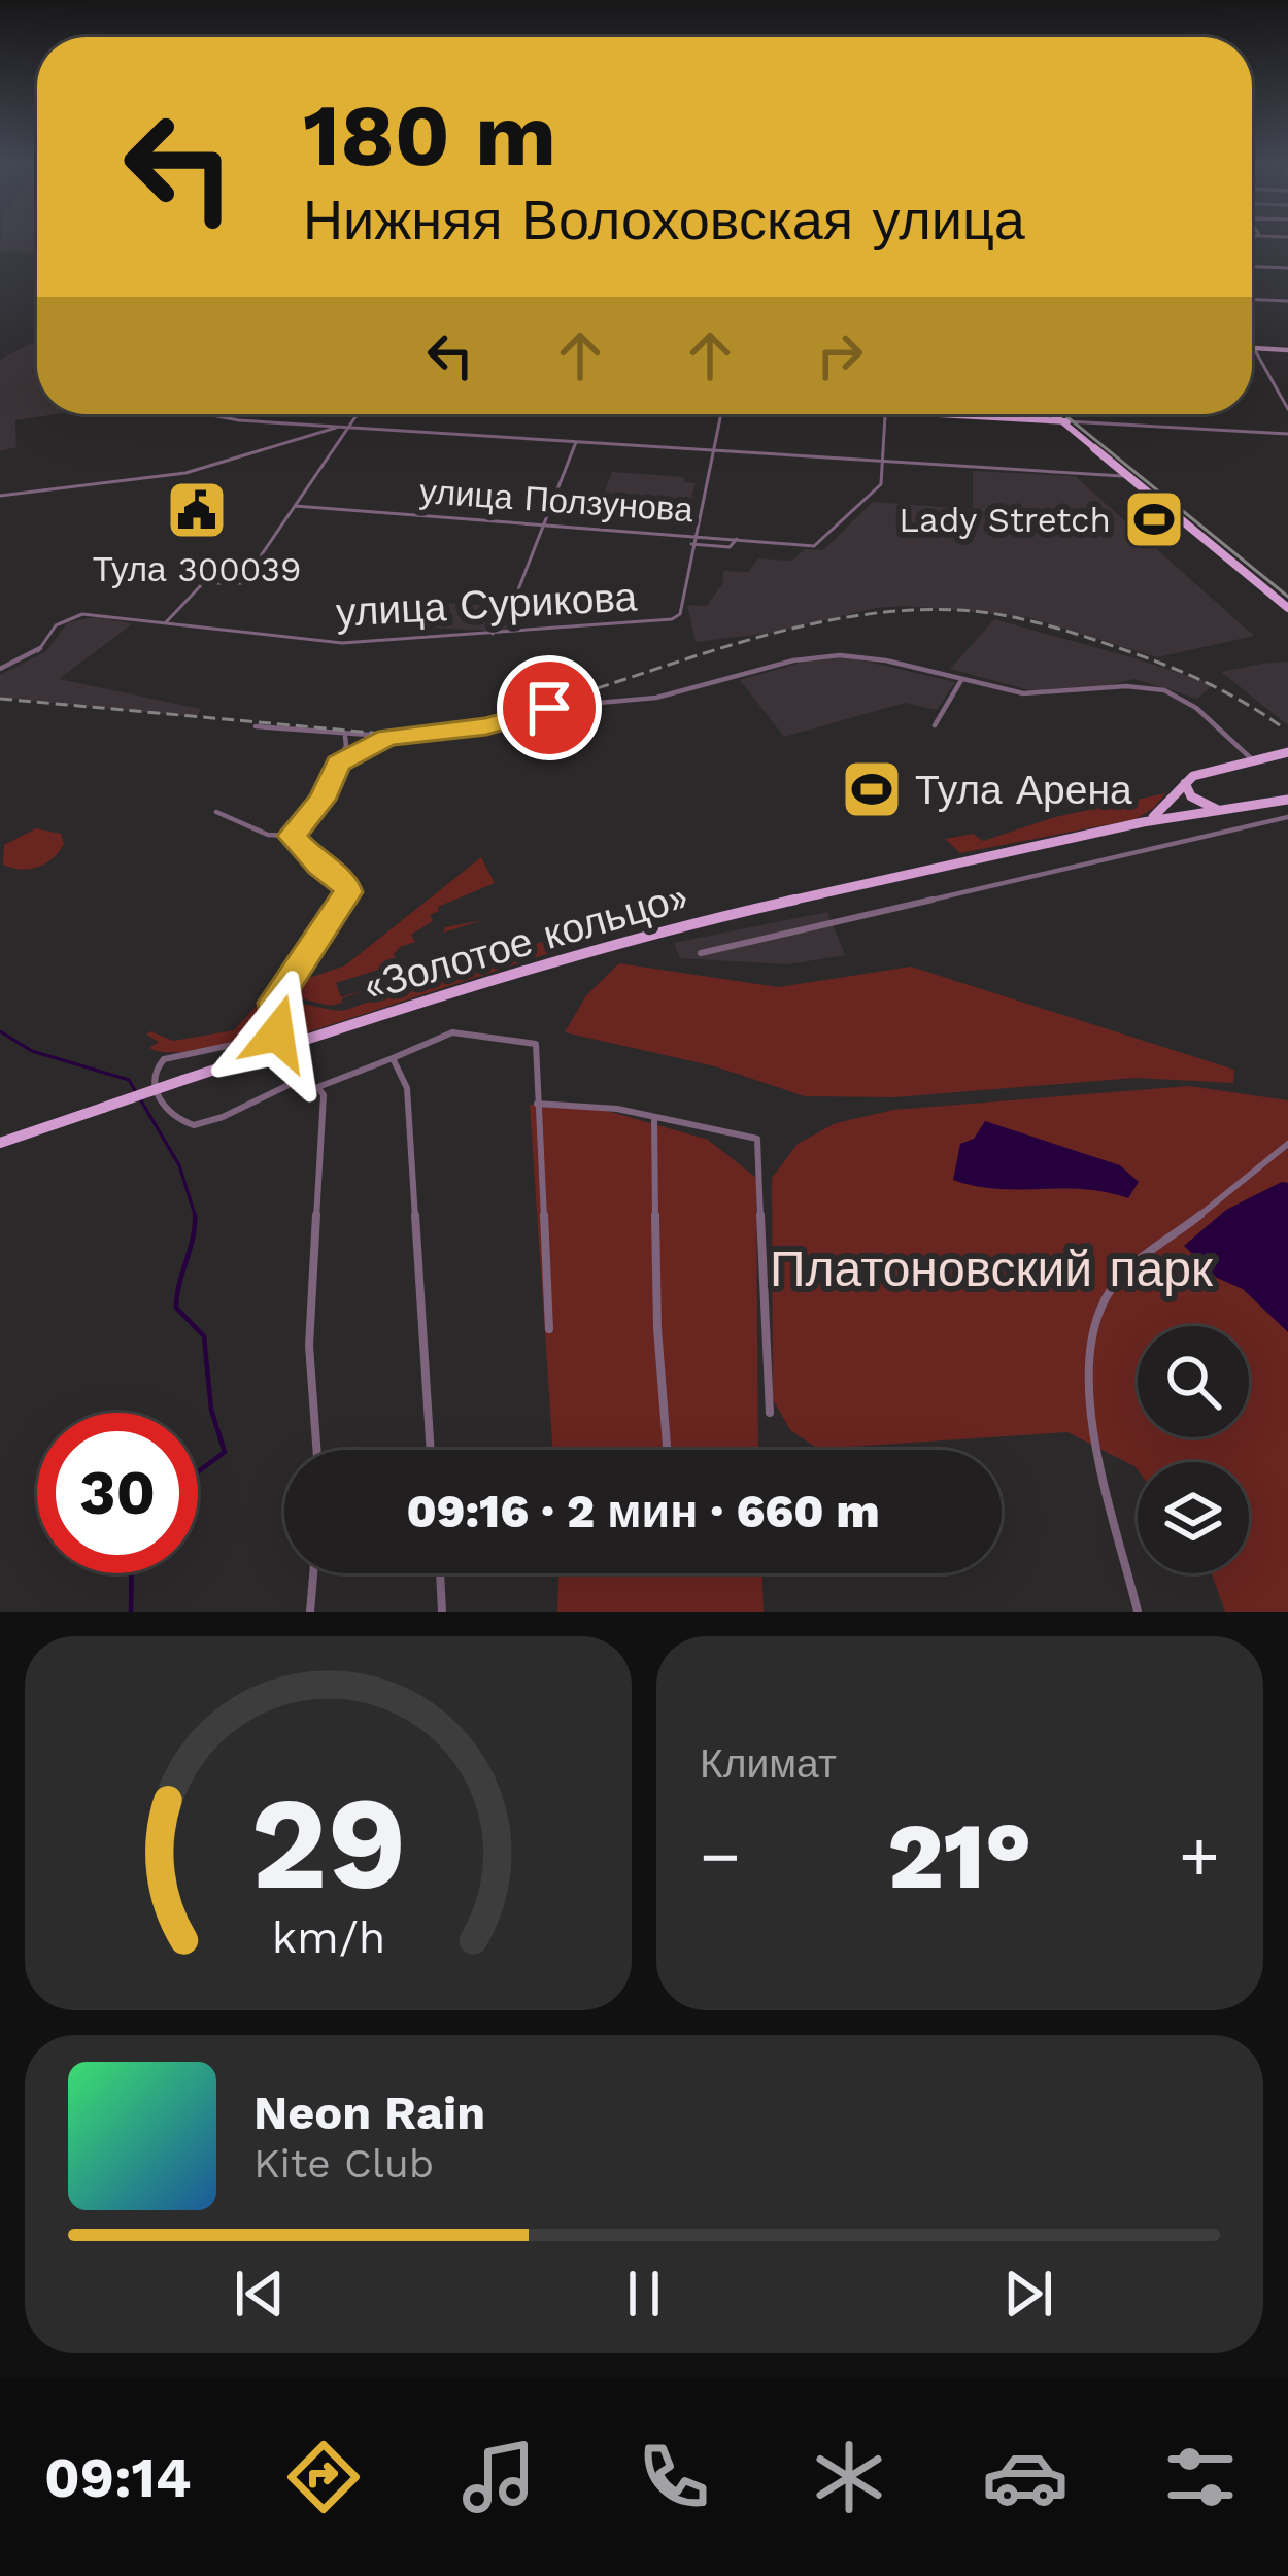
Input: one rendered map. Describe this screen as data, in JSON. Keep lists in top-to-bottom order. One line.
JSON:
{"streets":{"main road":["«Золотое кольцо»"],"street":["улица Ползунова","улица Сурикова"]},"parks":["Платоновский парк"],"places":{"public building":["Тула 300039"],"sports":["Lady Stretch","Тула Арена"]},"page":{"turn":["180 m","Нижняя Волоховская улица"],"limit":"30","trip":"09:16 · 2 мин · 660 m","tile":"Климат","heat":["−","21°","+"],"song":["Neon Rain","Kite Club"],"tabs":"09:14","gauge":["29","km/h"]}}
